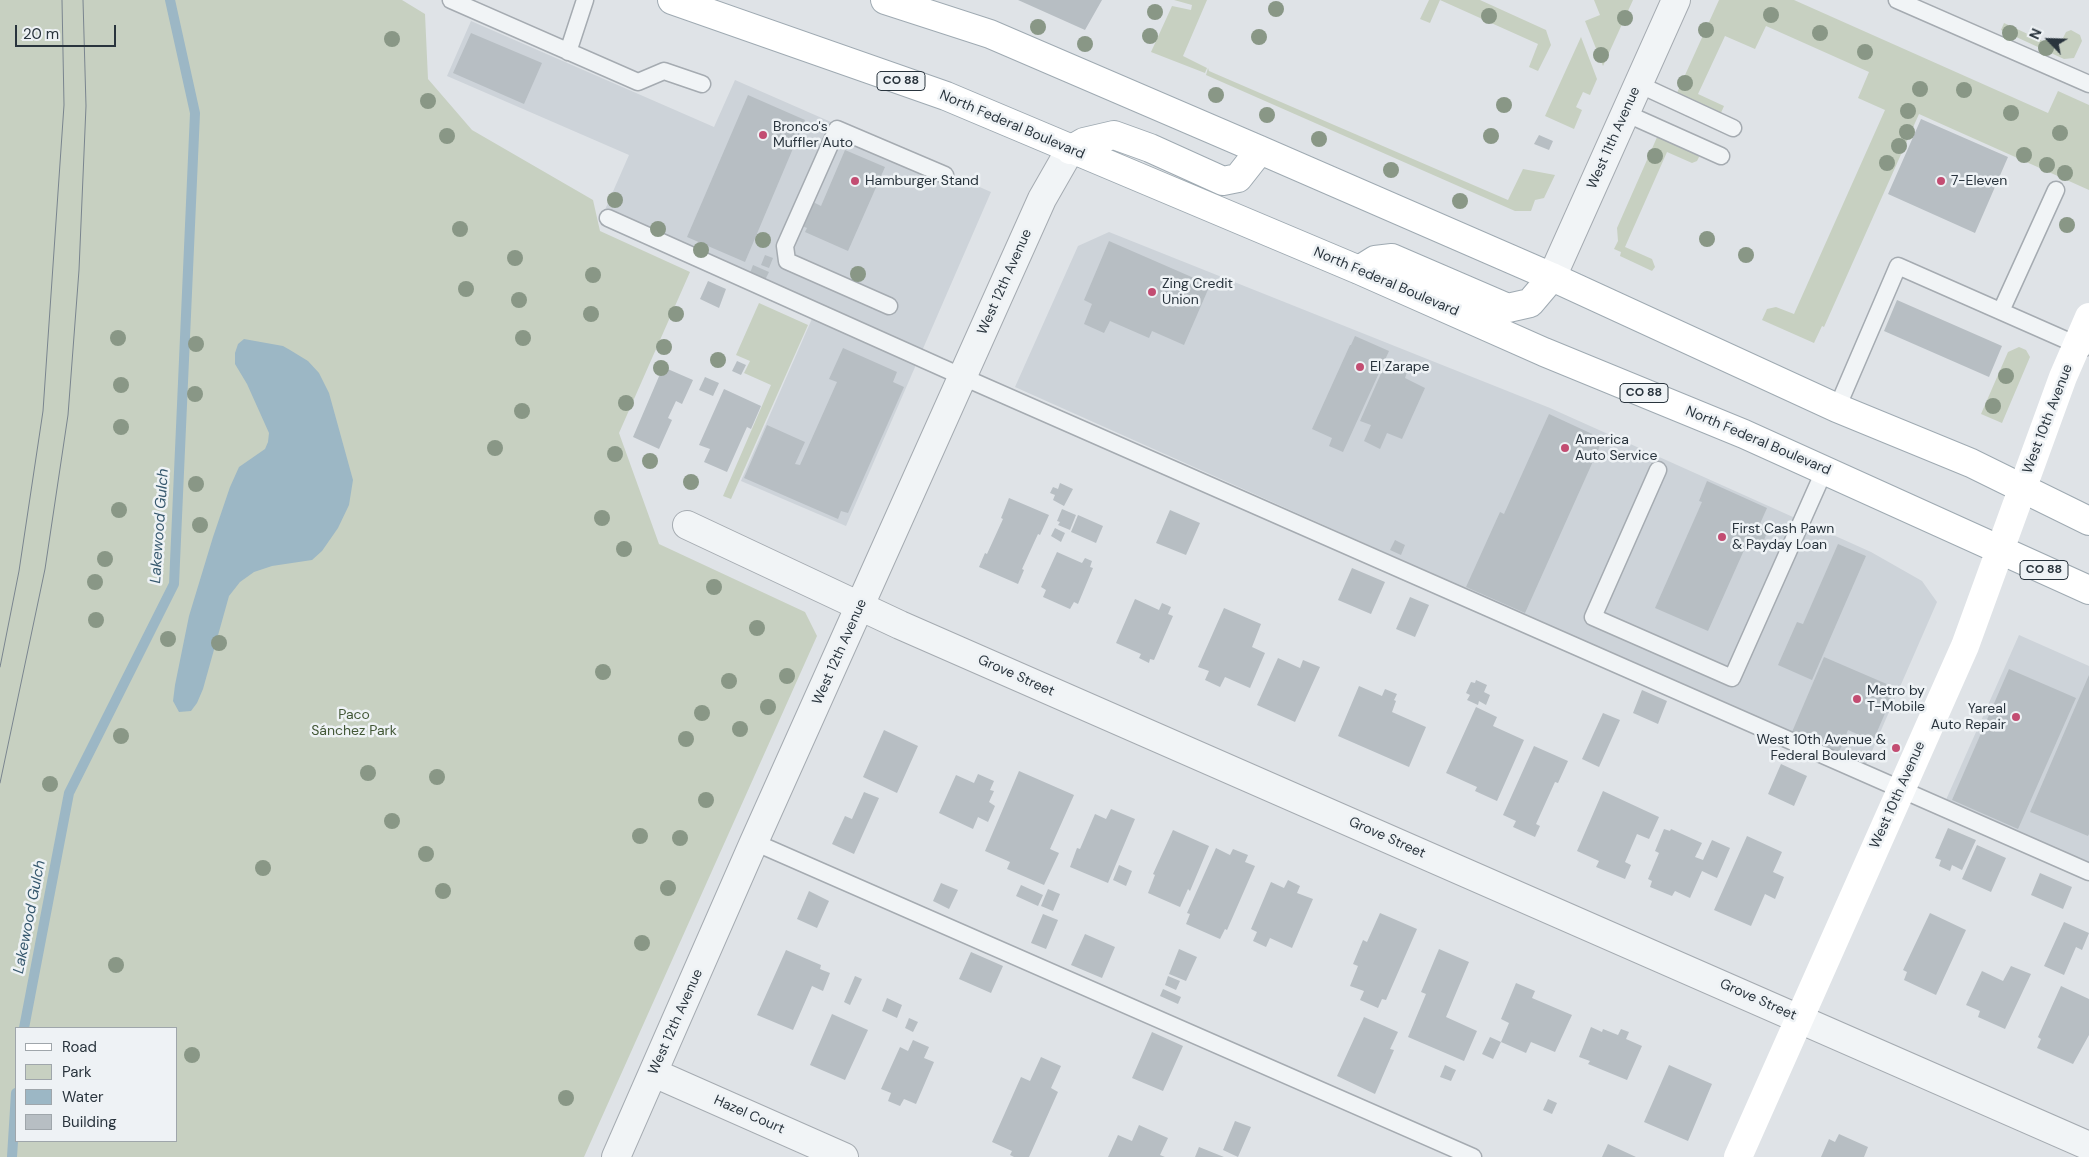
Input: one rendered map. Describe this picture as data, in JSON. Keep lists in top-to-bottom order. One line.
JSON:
{"streets":{"main road":["CO 88","North Federal Boulevard","West 10th Avenue"],"street":["West 11th Avenue","West 12th Avenue","Grove Street","Hazel Court"]},"crossings":[["North Federal Boulevard","West 12th Avenue"],["North Federal Boulevard","West 10th Avenue"],["West 12th Avenue","Grove Street"],["West 12th Avenue","Hazel Court"],["West 10th Avenue","Grove Street"]],"water":["Lakewood Gulch"],"parks":["Paco Sánchez Park"],"places":["Bronco's Muffler Auto","Hamburger Stand","7-Eleven","Zing Credit Union","El Zarape","America Auto Service","First Cash Pawn & Payday Loan","Metro by T-Mobile","Yareal Auto Repair","West 10th Avenue & Federal Boulevard"],"legend":["Road","Park","Water","Building"],"scale_bar":"20 m","north":"top left"}
